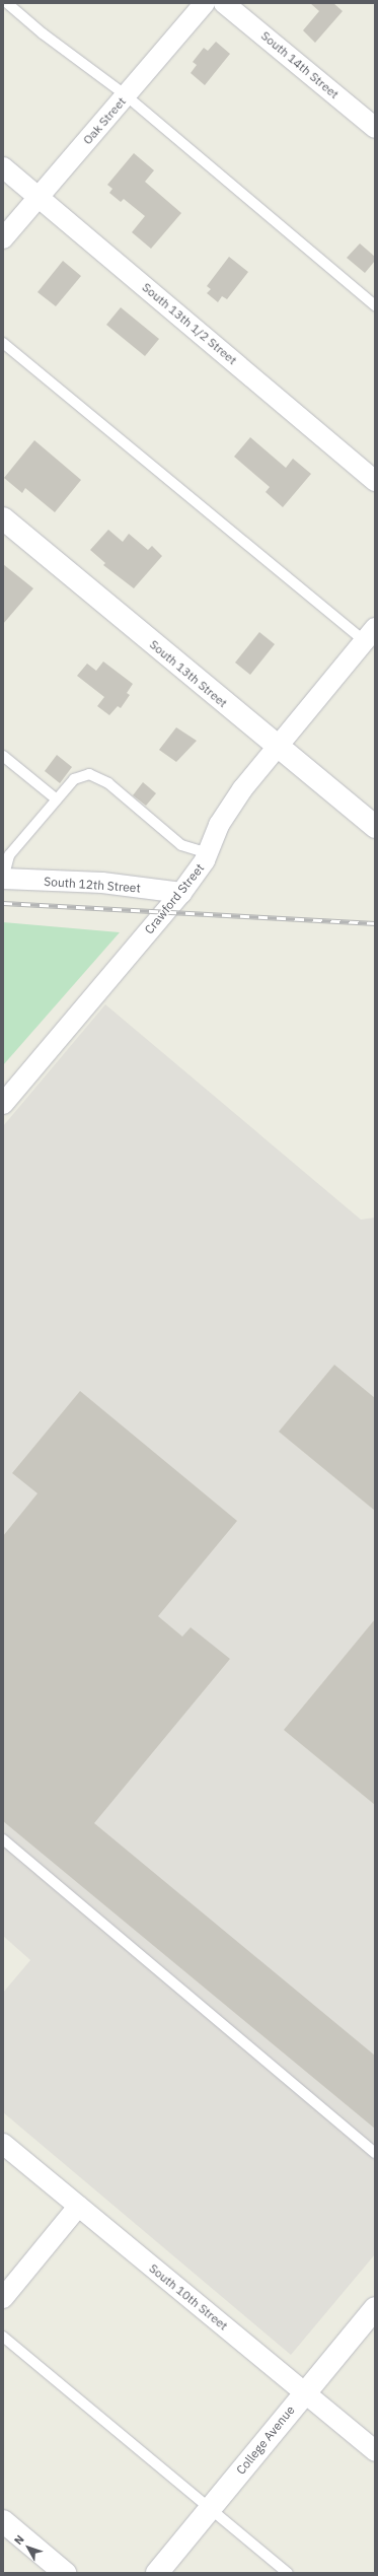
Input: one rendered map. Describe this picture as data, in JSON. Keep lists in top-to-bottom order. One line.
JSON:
{"streets":{"main road":["South 13th Street","College Avenue"],"street":["South 14th Street","Oak Street","South 13th 1/2 Street","South 12th Street","Crawford Street","South 10th Street"]},"crossings":[["Oak Street","South 13th 1/2 Street"],["South 13th Street","Crawford Street"],["South 12th Street","Crawford Street"],["South 10th Street","College Avenue"]],"north":"top left"}
